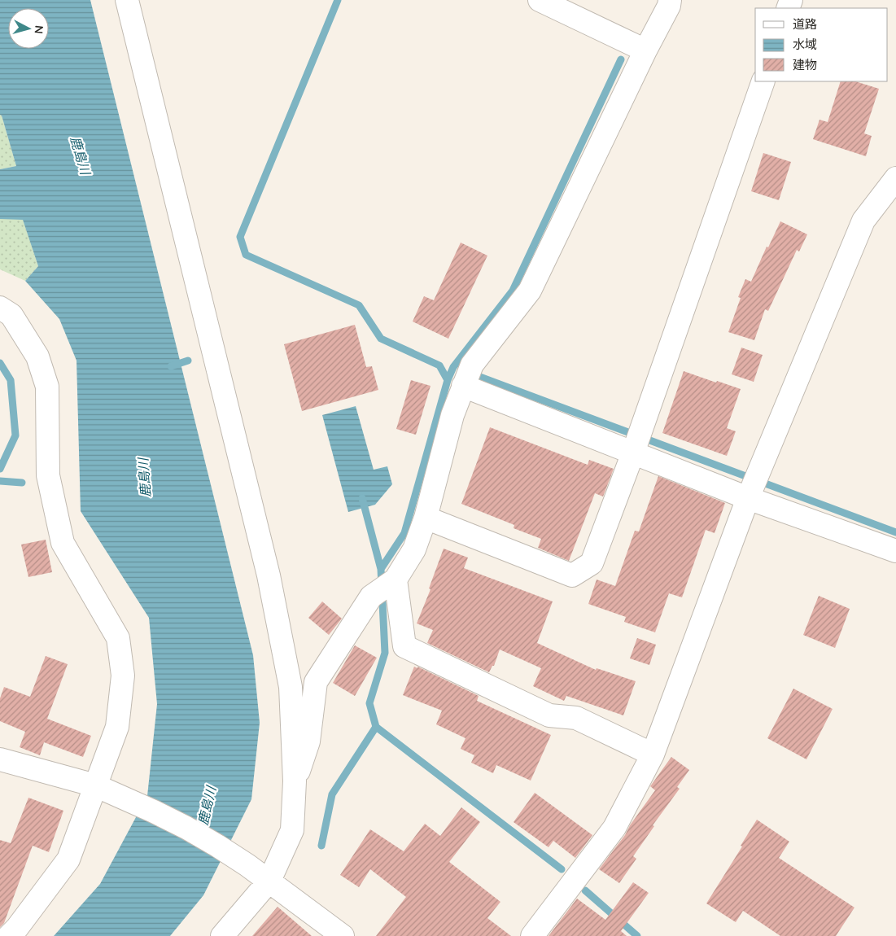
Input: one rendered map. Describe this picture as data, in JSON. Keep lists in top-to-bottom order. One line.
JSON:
{"water":["鹿島川"],"legend":["道路","水域","建物"],"north":"right"}
